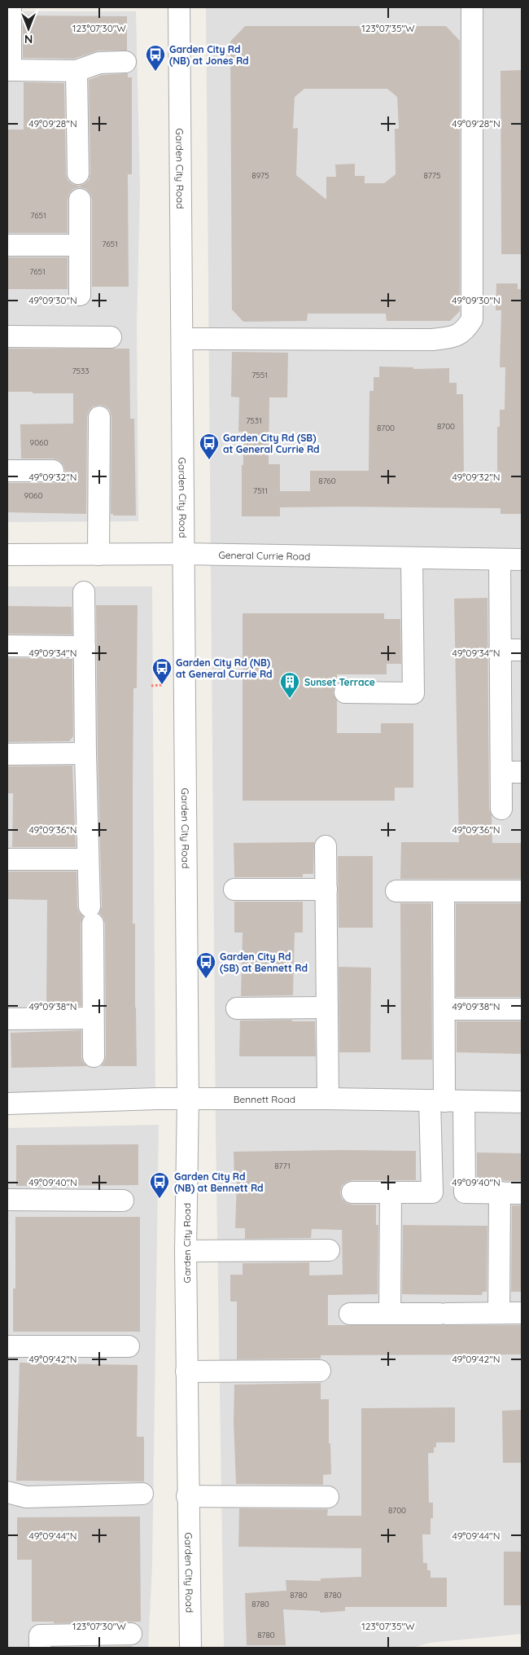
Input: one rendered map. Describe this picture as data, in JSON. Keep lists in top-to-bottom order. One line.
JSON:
{"streets":{"street":["Garden City Road","General Currie Road","Bennett Road"]},"crossings":[["Garden City Road","General Currie Road"],["Garden City Road","Bennett Road"]],"places":{"bus stop":["Garden City Rd (NB) at Jones Rd","Garden City Rd (SB) at General Currie Rd","Garden City Rd (NB) at General Currie Rd","Garden City Rd (SB) at Bennett Rd","Garden City Rd (NB) at Bennett Rd"],"building":["Sunset Terrace"]},"house_numbers":["8975","8775","7651","7651","7651","7533","7551","7531","8700","8700","9060","8760","7511","9060","8771","8700","8780","8780","8780","8780"],"north":"bottom","coordinates":["123°07'30\"W","123°07'35\"W","49°09'28\"N","49°09'30\"N","49°09'32\"N","49°09'34\"N","49°09'36\"N","49°09'38\"N","49°09'40\"N","49°09'42\"N","49°09'44\"N"]}
